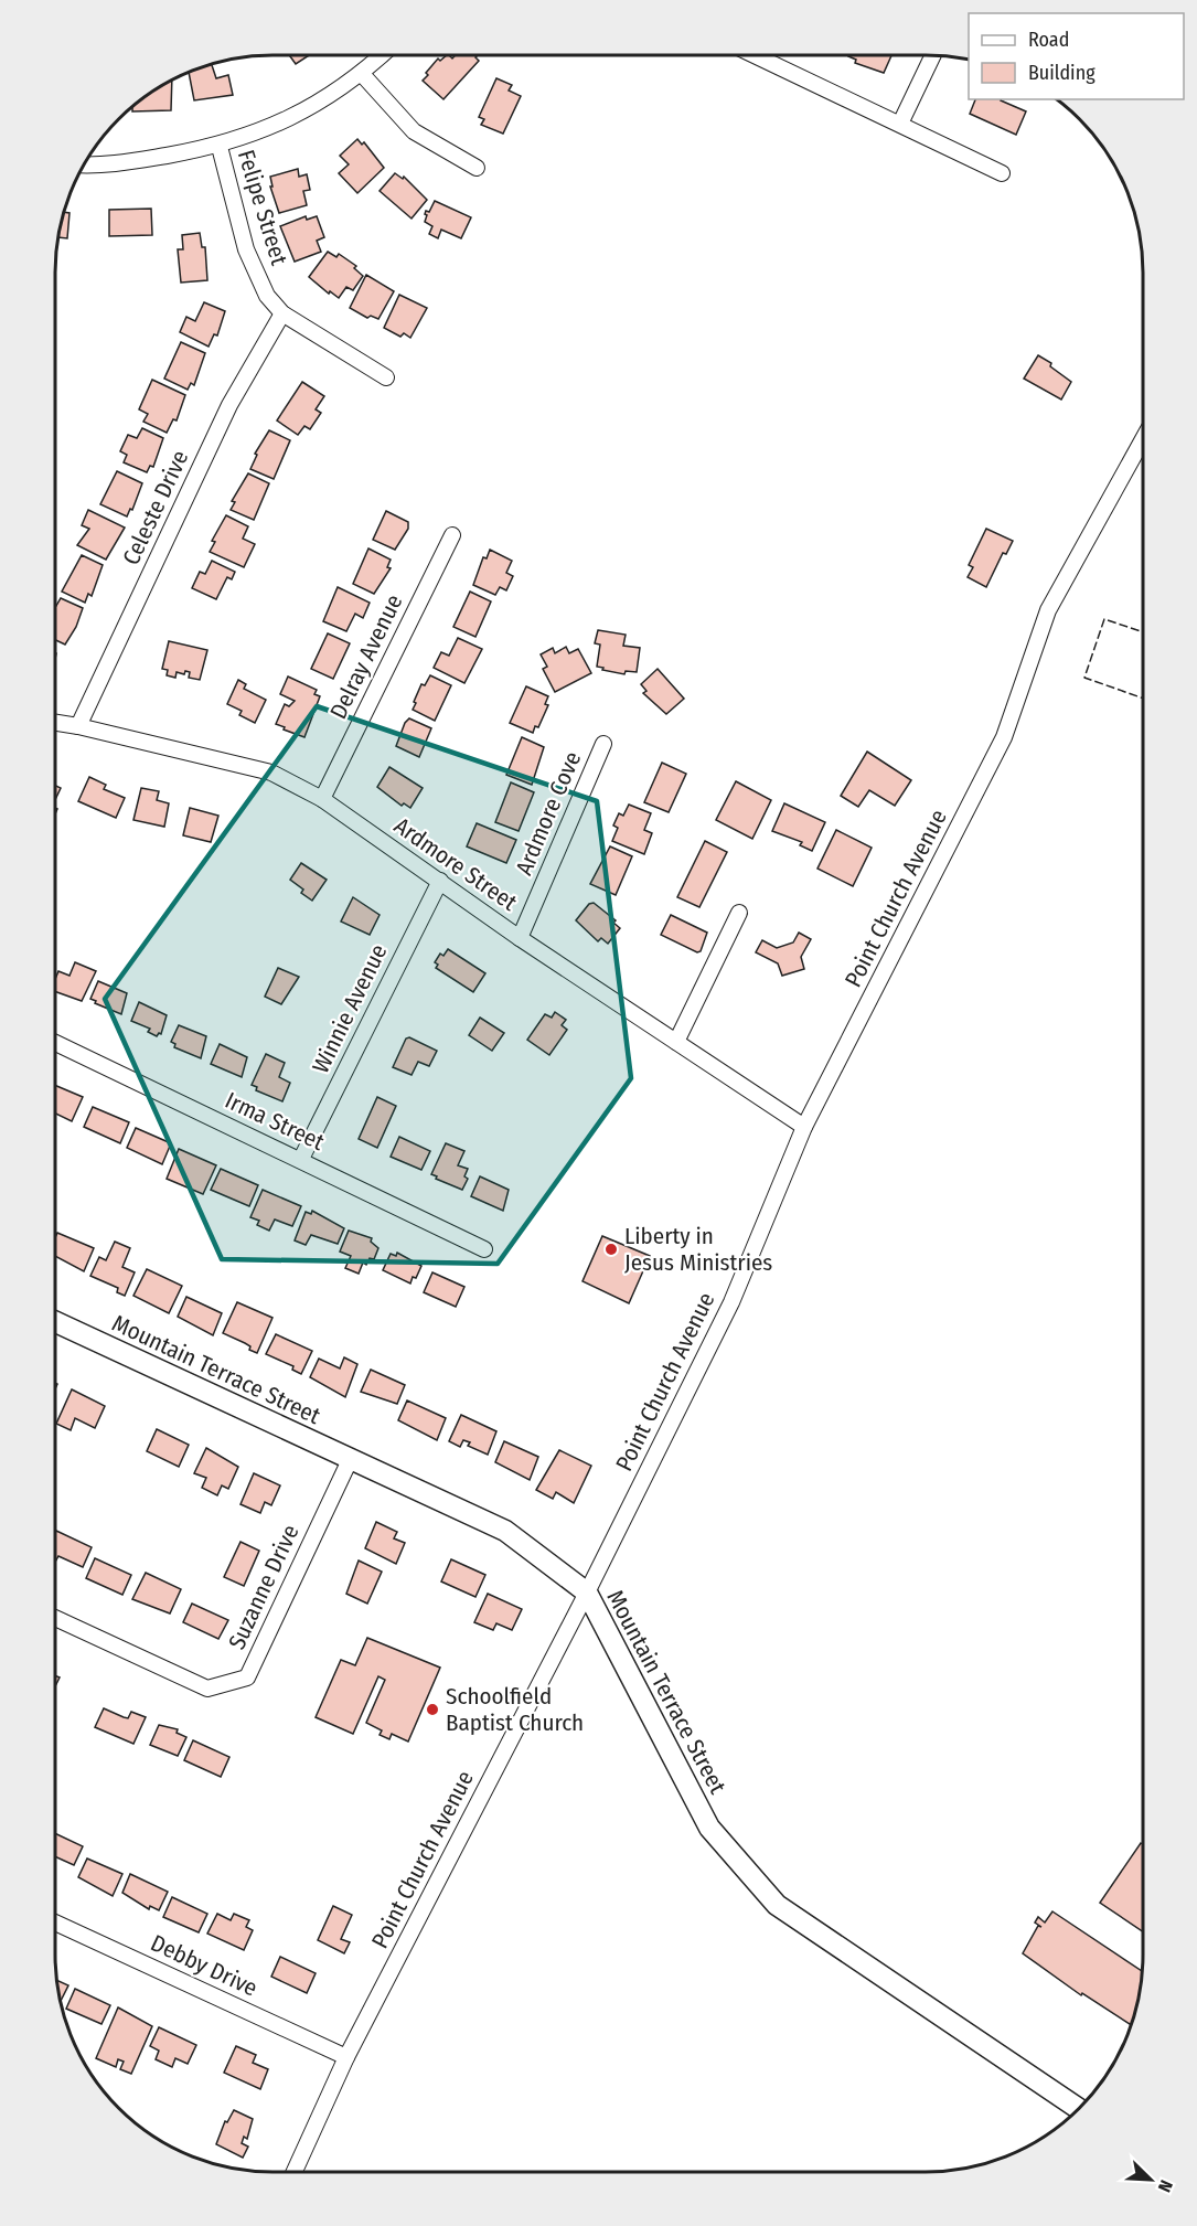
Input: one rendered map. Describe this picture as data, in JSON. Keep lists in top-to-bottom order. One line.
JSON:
{"streets":{"street":["Felipe Street","Celeste Drive","Delray Avenue","Ardmore Cove","Ardmore Street","Point Church Avenue","Winnie Avenue","Irma Street","Mountain Terrace Street","Suzanne Drive","Debby Drive"]},"crossings":[["Felipe Street","Celeste Drive"],["Celeste Drive","Ardmore Street"],["Delray Avenue","Ardmore Street"],["Ardmore Cove","Ardmore Street"],["Ardmore Street","Point Church Avenue"],["Ardmore Street","Winnie Avenue"],["Point Church Avenue","Mountain Terrace Street"],["Point Church Avenue","Debby Drive"],["Winnie Avenue","Irma Street"],["Mountain Terrace Street","Suzanne Drive"]],"places":["Liberty in Jesus Ministries","Schoolfield Baptist Church"],"legend":["Road","Building"],"north":"bottom right"}
